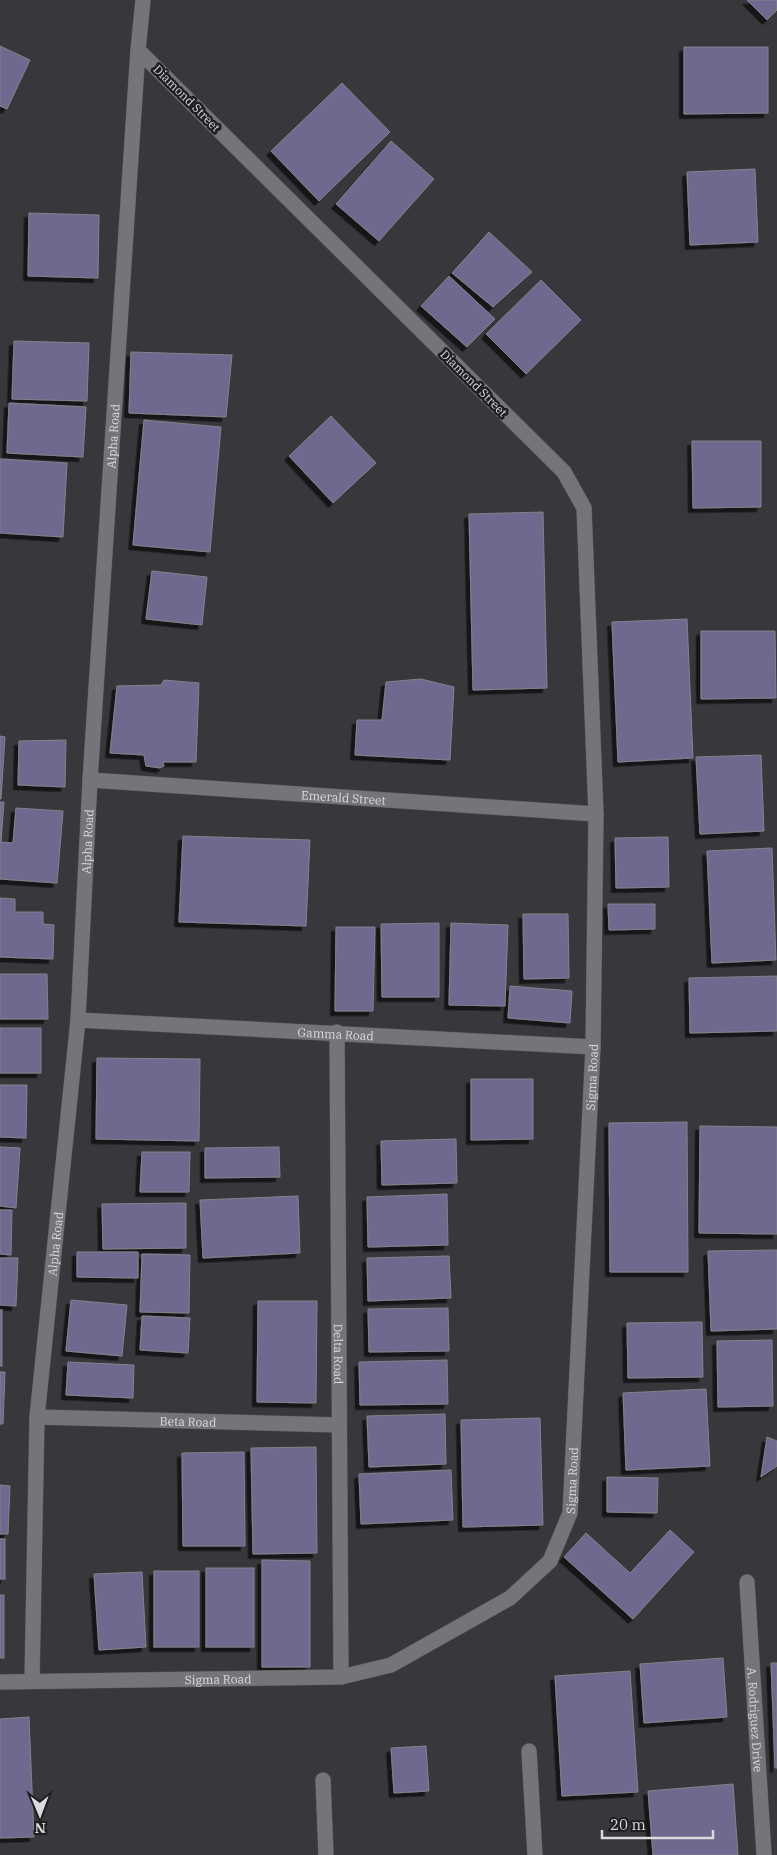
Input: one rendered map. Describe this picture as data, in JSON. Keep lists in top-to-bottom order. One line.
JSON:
{"streets":{"street":["Diamond Street","Alpha Road","Emerald Street","Gamma Road","Sigma Road","Delta Road","Beta Road","A. Rodriguez Drive"]},"crossings":[["Diamond Street","Alpha Road"],["Diamond Street","Emerald Street"],["Diamond Street","Sigma Road"],["Alpha Road","Emerald Street"],["Alpha Road","Gamma Road"],["Alpha Road","Sigma Road"],["Alpha Road","Beta Road"],["Emerald Street","Sigma Road"],["Gamma Road","Sigma Road"],["Gamma Road","Delta Road"],["Sigma Road","Delta Road"],["Delta Road","Beta Road"]],"scale_bar":"20 m","north":"bottom"}
